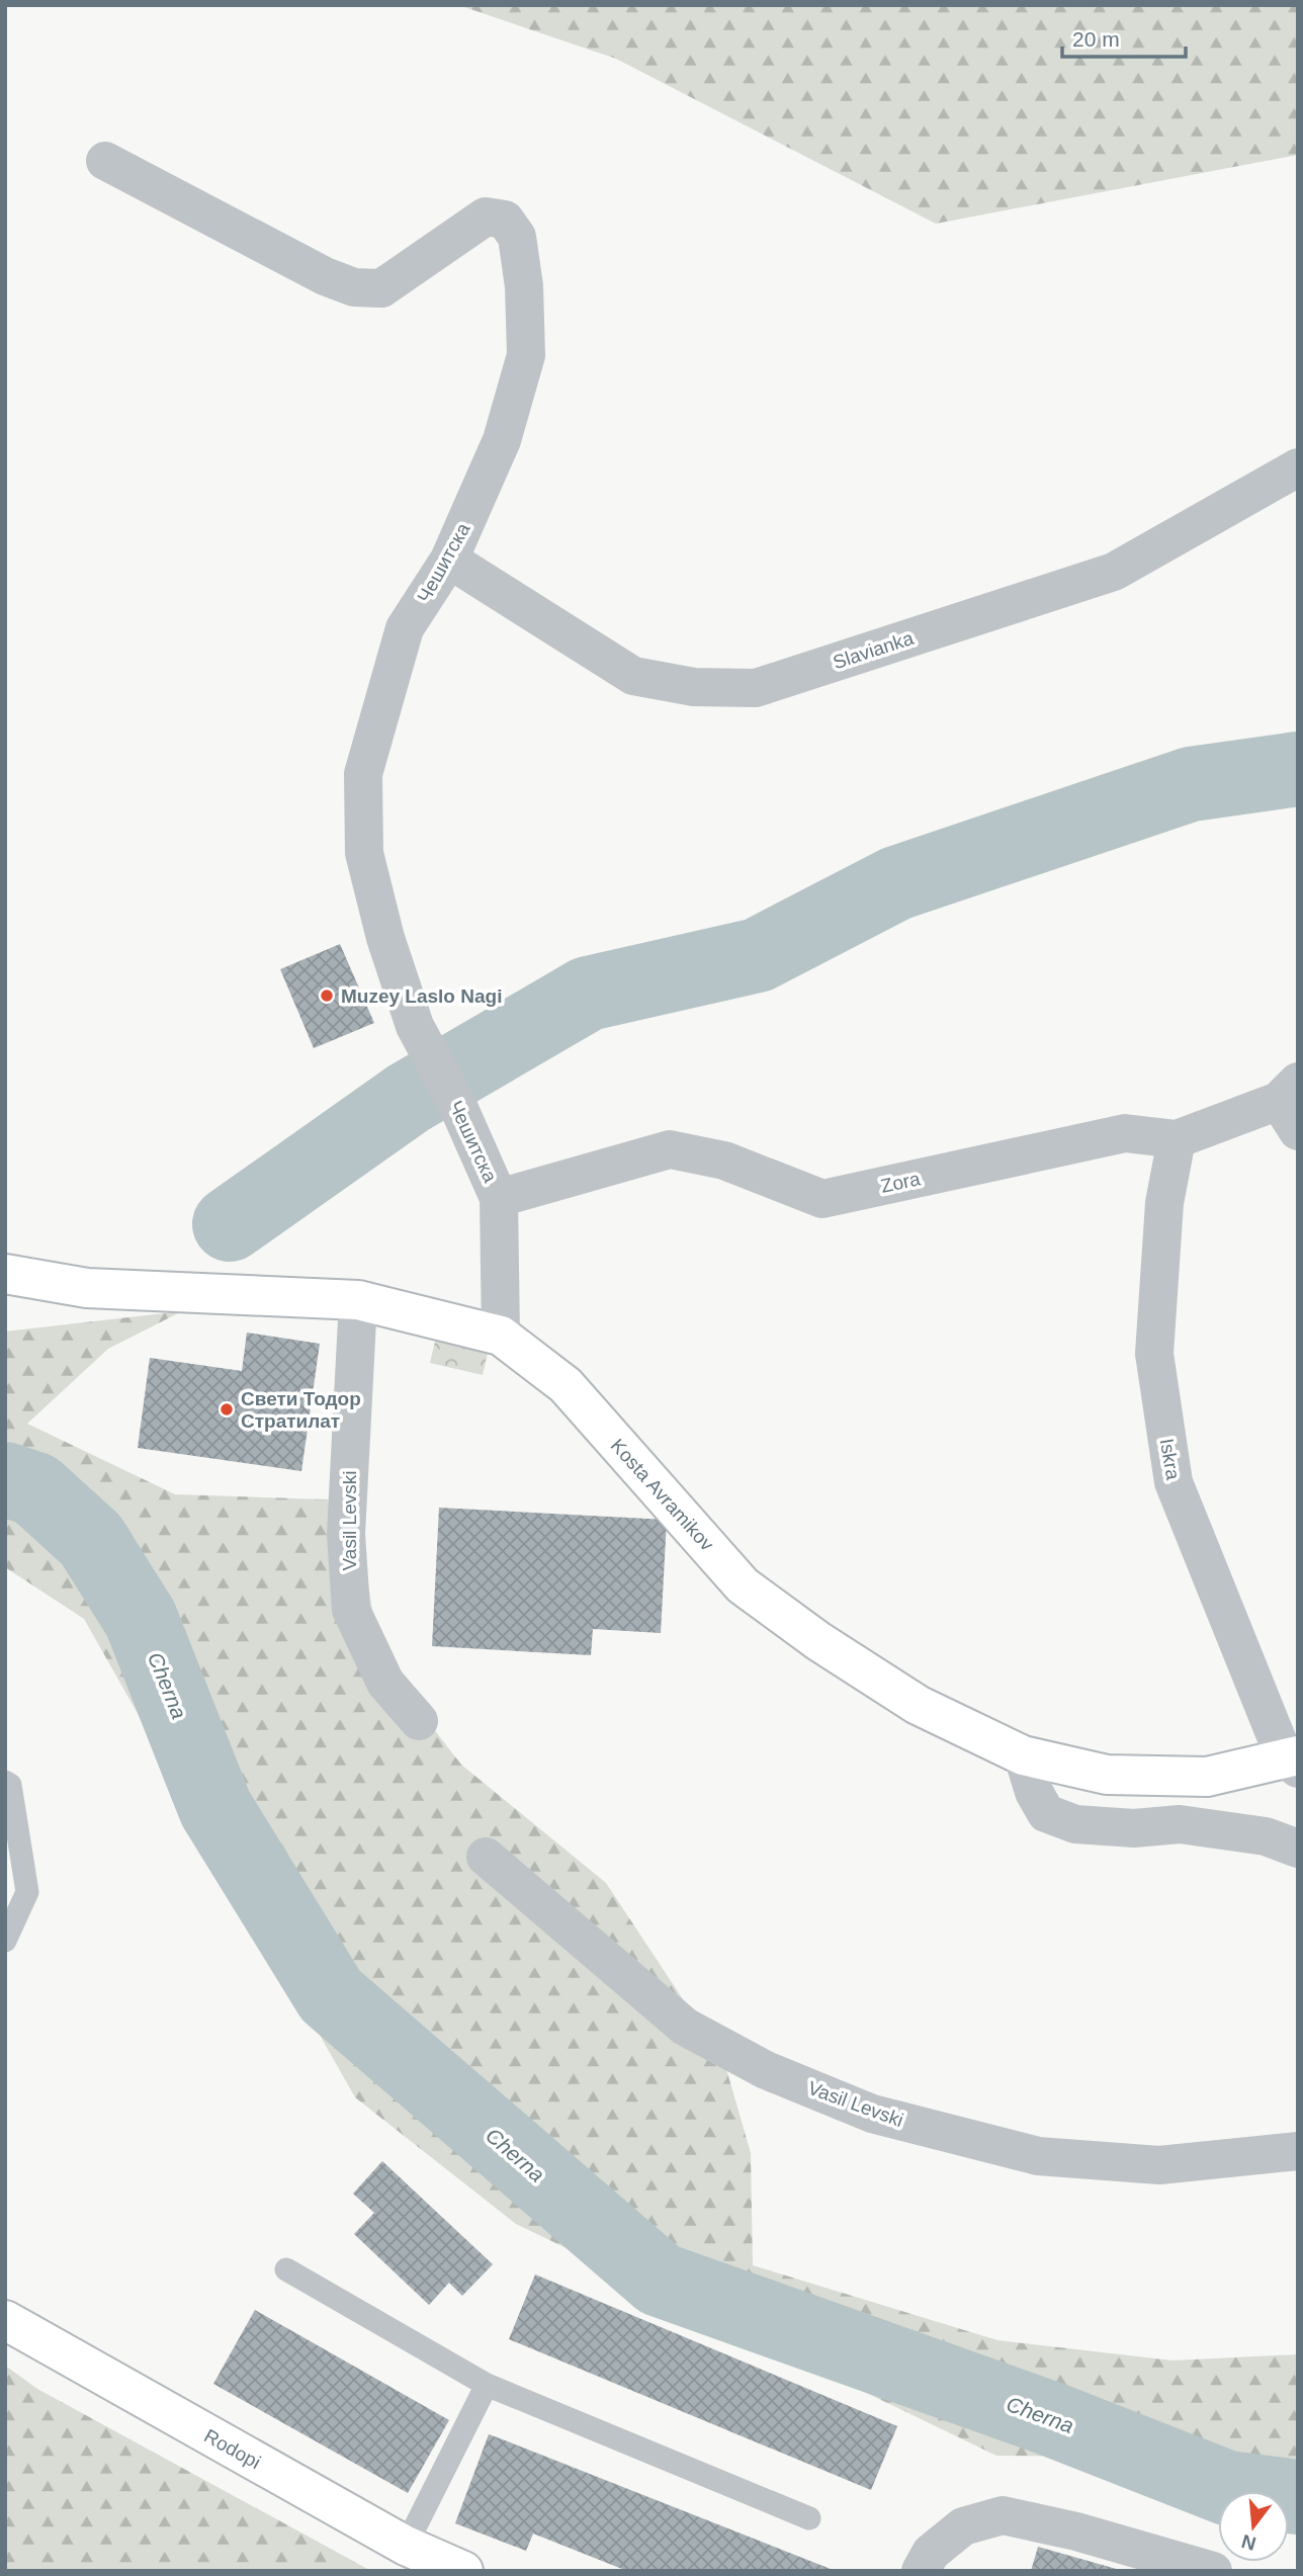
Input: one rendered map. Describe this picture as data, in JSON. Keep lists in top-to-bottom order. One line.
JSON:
{"streets":{"street":["Чешитска","Slavianka","Zora","Iskra","Kosta Avramikov","Vasil Levski","Rodopi"]},"crossings":[["Чешитска","Slavianka"],["Чешитска","Zora"],["Чешитска","Kosta Avramikov"],["Zora","Iskra"],["Iskra","Kosta Avramikov"],["Kosta Avramikov","Vasil Levski"]],"water":["Cherna"],"places":["Muzey Laslo Nagi","Свети Тодор Стратилат"],"scale_bar":"20 m","north":"bottom"}
